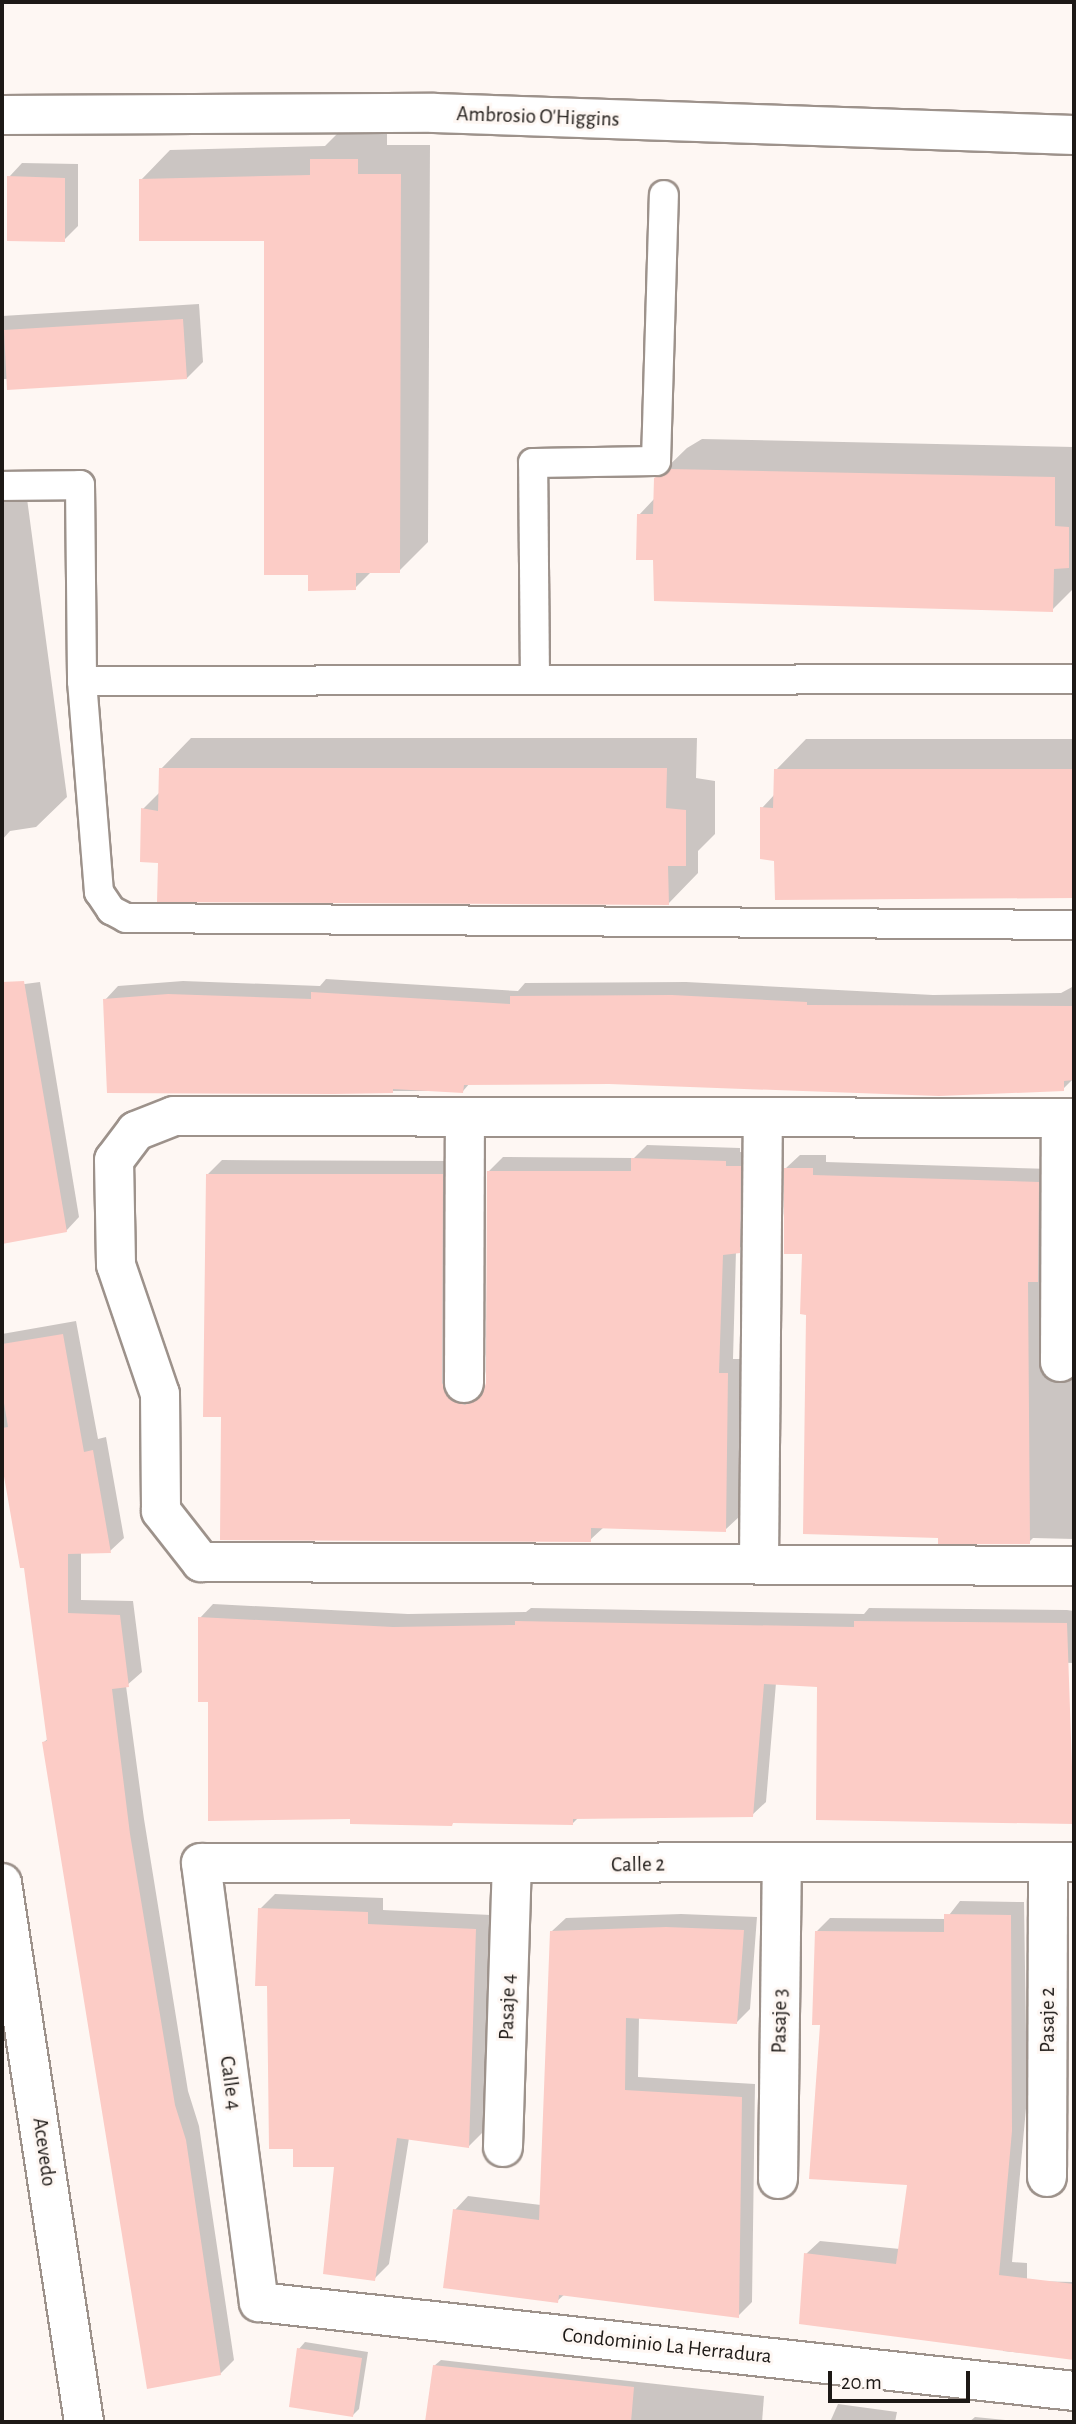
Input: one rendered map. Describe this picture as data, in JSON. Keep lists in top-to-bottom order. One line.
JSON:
{"streets":{"street":["Ambrosio O'Higgins","Calle 2","Pasaje 4","Pasaje 2","Pasaje 3","Calle 4","Acevedo","Condominio La Herradura"]},"crossings":[["Calle 2","Pasaje 4"],["Calle 2","Pasaje 2"],["Calle 2","Pasaje 3"],["Calle 2","Calle 4"],["Calle 4","Condominio La Herradura"]],"scale_bar":"20 m"}
